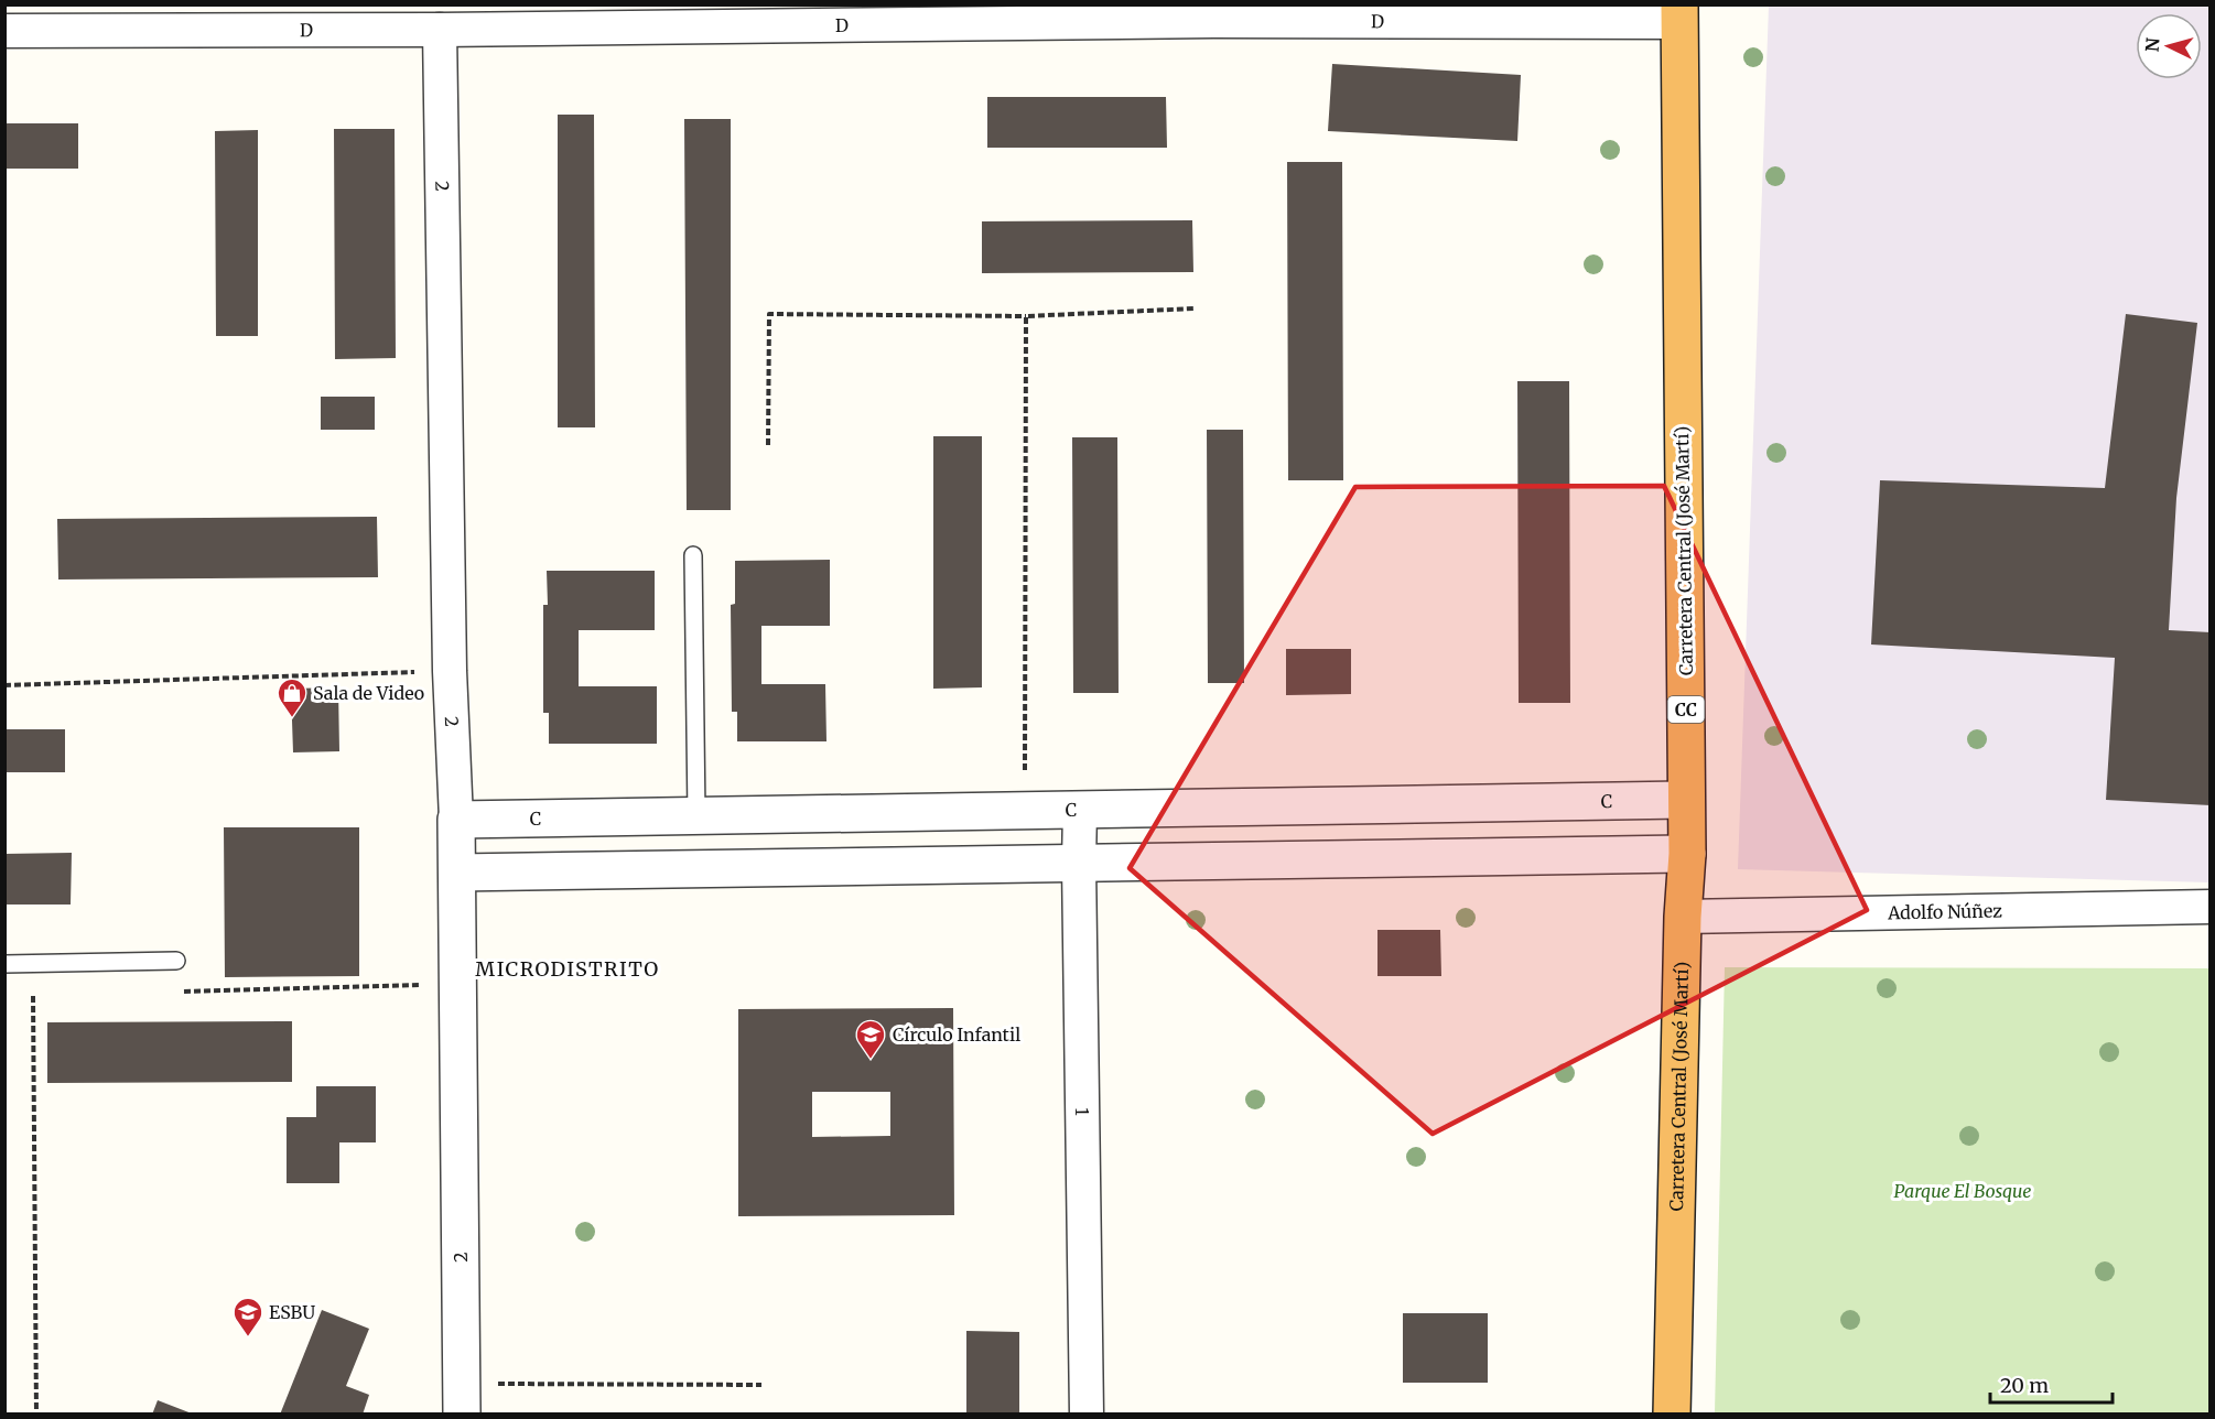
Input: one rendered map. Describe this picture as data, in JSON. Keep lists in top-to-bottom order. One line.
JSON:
{"streets":{"highway":["Carretera Central (José Martí)","CC"],"street":["D","2","C","Adolfo Núñez","1"]},"crossings":[["D","2"],["D","Carretera Central (José Martí)"],["2","C"],["Carretera Central (José Martí)","C"],["Carretera Central (José Martí)","Adolfo Núñez"],["C","1"]],"districts":["MICRODISTRITO"],"parks":["Parque El Bosque"],"places":{"shop":["Sala de Video"],"school or university":["Círculo Infantil","ESBU"]},"scale_bar":"20 m","north":"left"}
